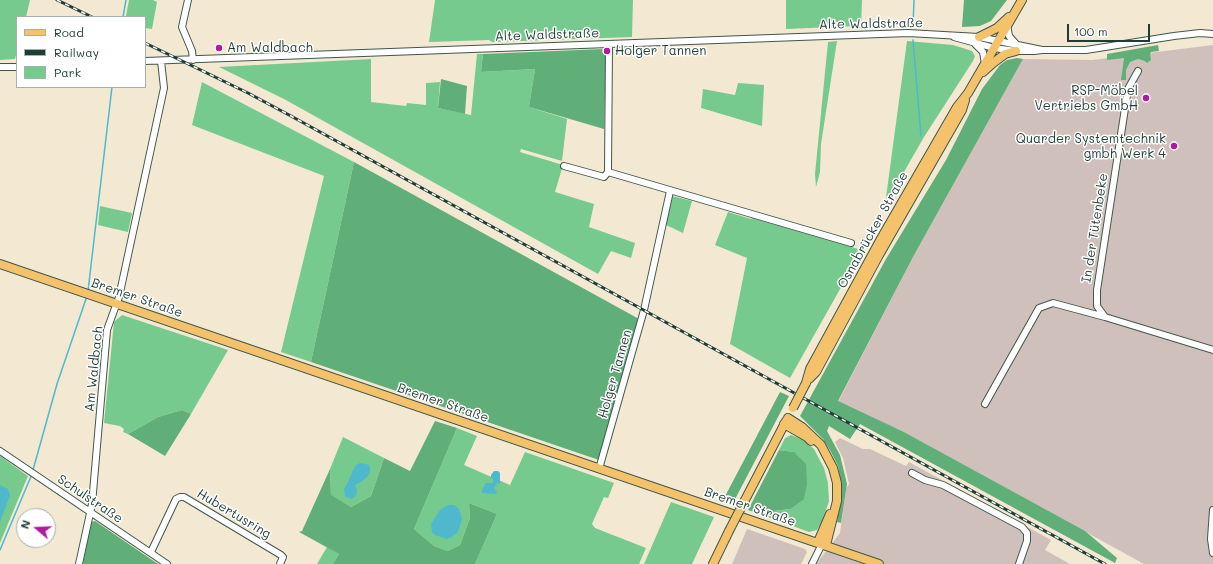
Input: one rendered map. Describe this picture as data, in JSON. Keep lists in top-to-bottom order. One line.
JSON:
{"streets":{"main road":["Osnabrücker Straße","Bremer Straße"],"street":["Alte Waldstraße","In der Tütenbeke","Am Waldbach","Holger Tannen","Schulstraße","Hubertusring"]},"crossings":[["Alte Waldstraße","Osnabrücker Straße"],["Alte Waldstraße","Am Waldbach"],["Bremer Straße","Am Waldbach"],["Bremer Straße","Holger Tannen"],["Am Waldbach","Schulstraße"],["Schulstraße","Hubertusring"]],"places":["Am Waldbach","Holger Tannen","RSP-Möbel Vertriebs GmbH","Quarder Systemtechnik gmbh Werk 4"],"legend":["Road","Railway","Park"],"scale_bar":"100 m","north":"left"}
